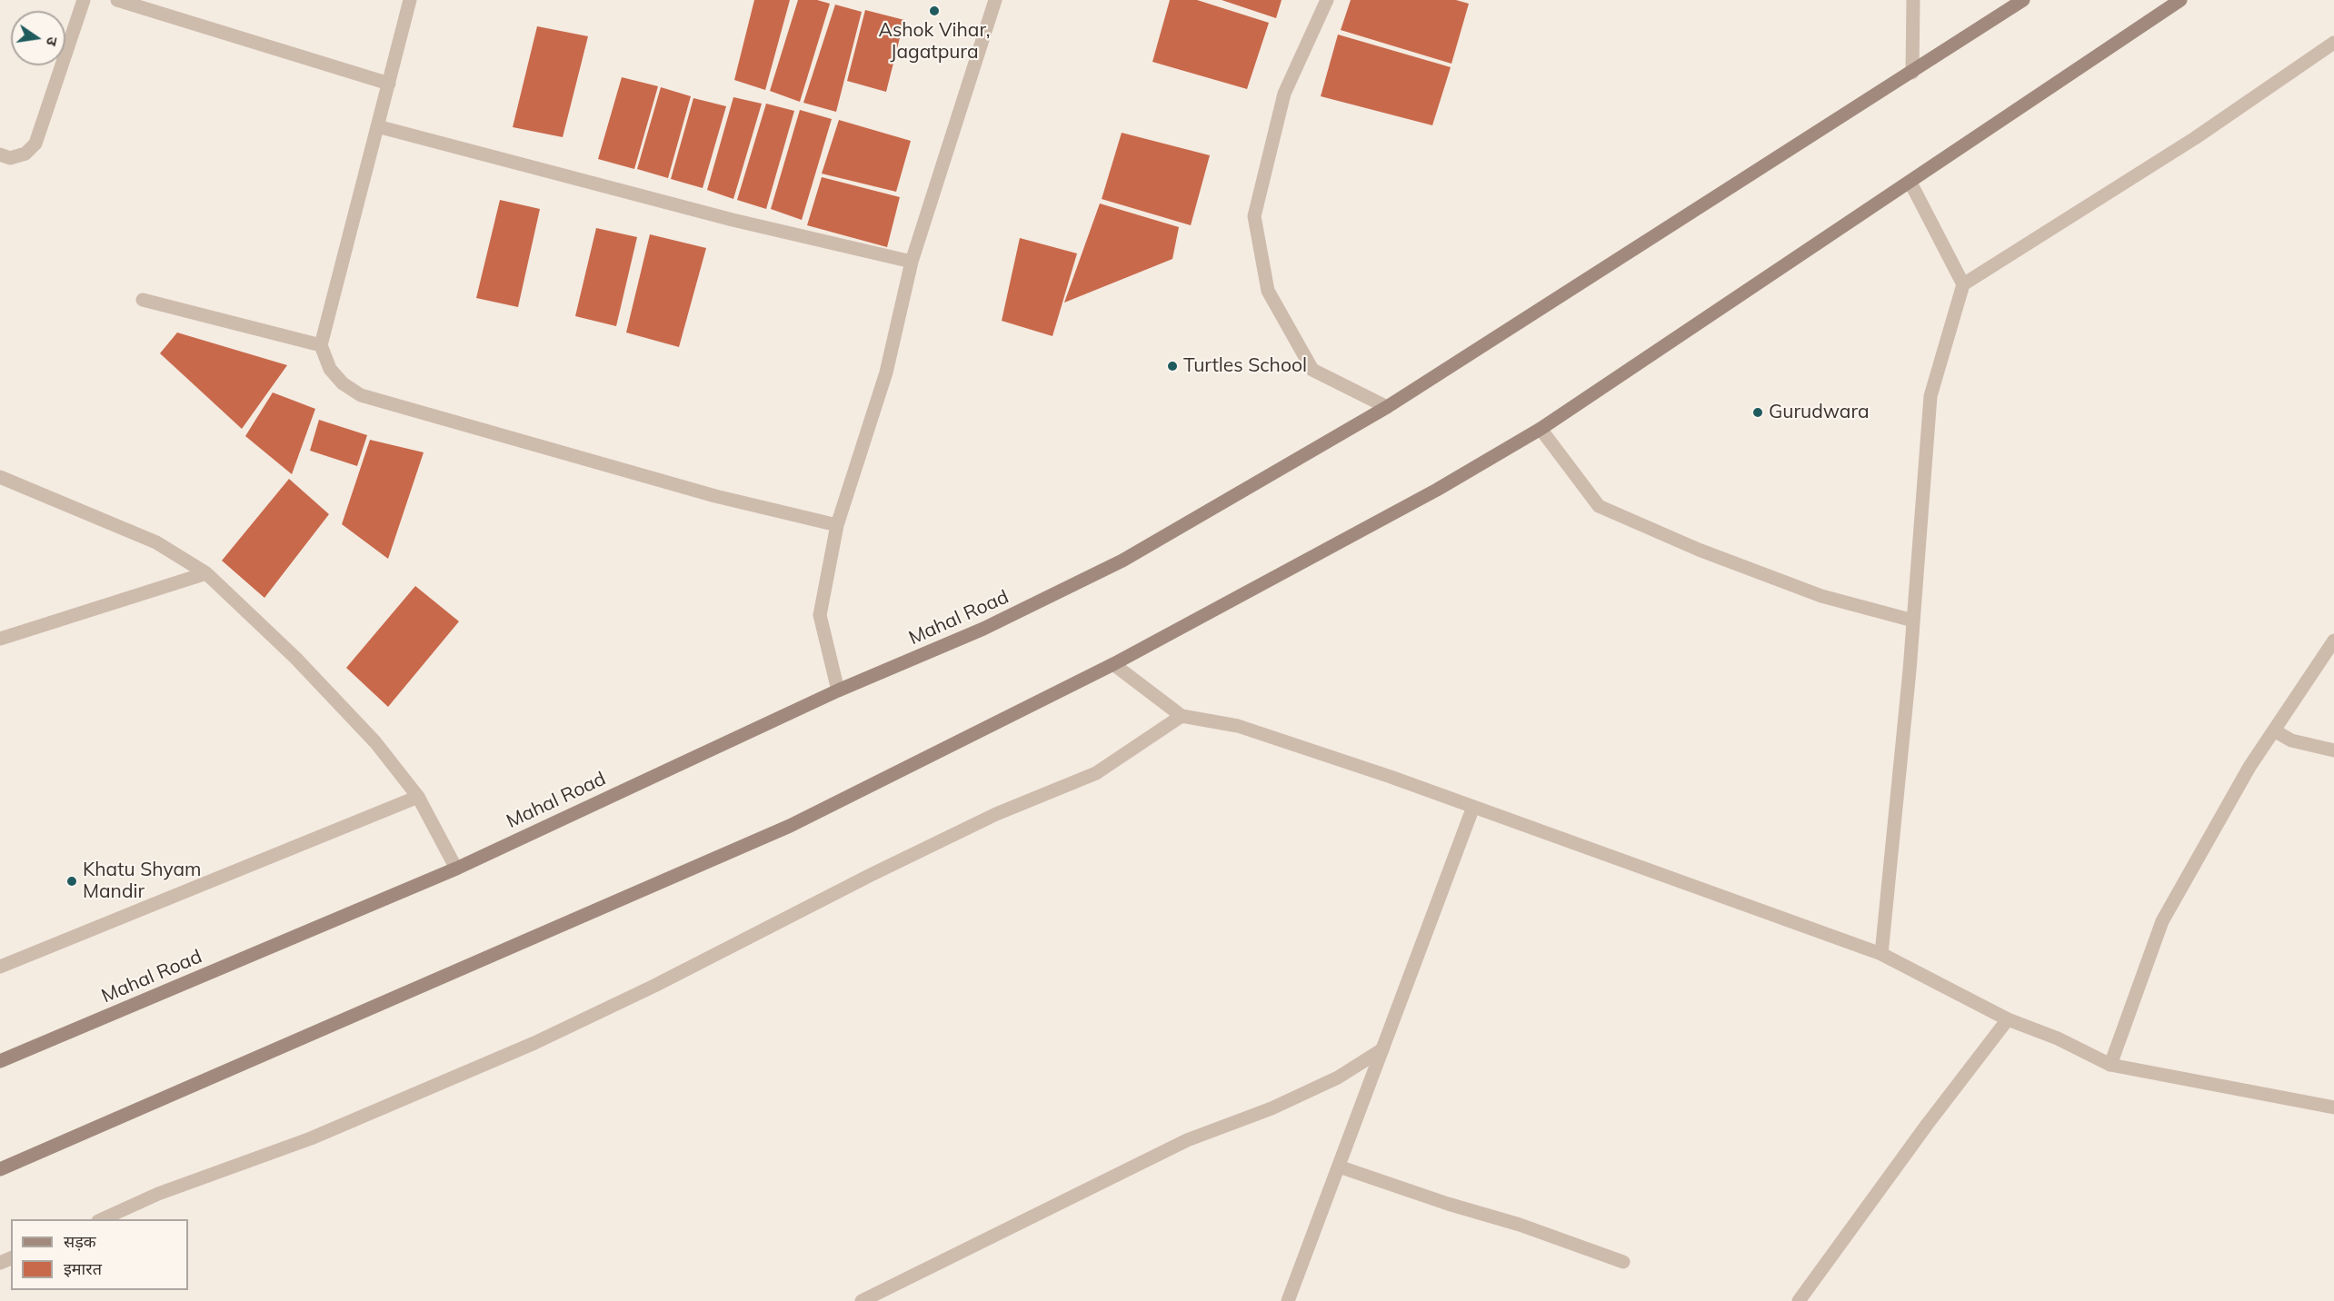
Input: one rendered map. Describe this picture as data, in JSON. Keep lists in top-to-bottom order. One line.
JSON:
{"streets":{"main road":["Mahal Road"]},"places":["Ashok Vihar, Jagatpura","Turtles School","Gurudwara","Khatu Shyam Mandir"],"legend":["सड़क","इमारत"],"north":"right"}
